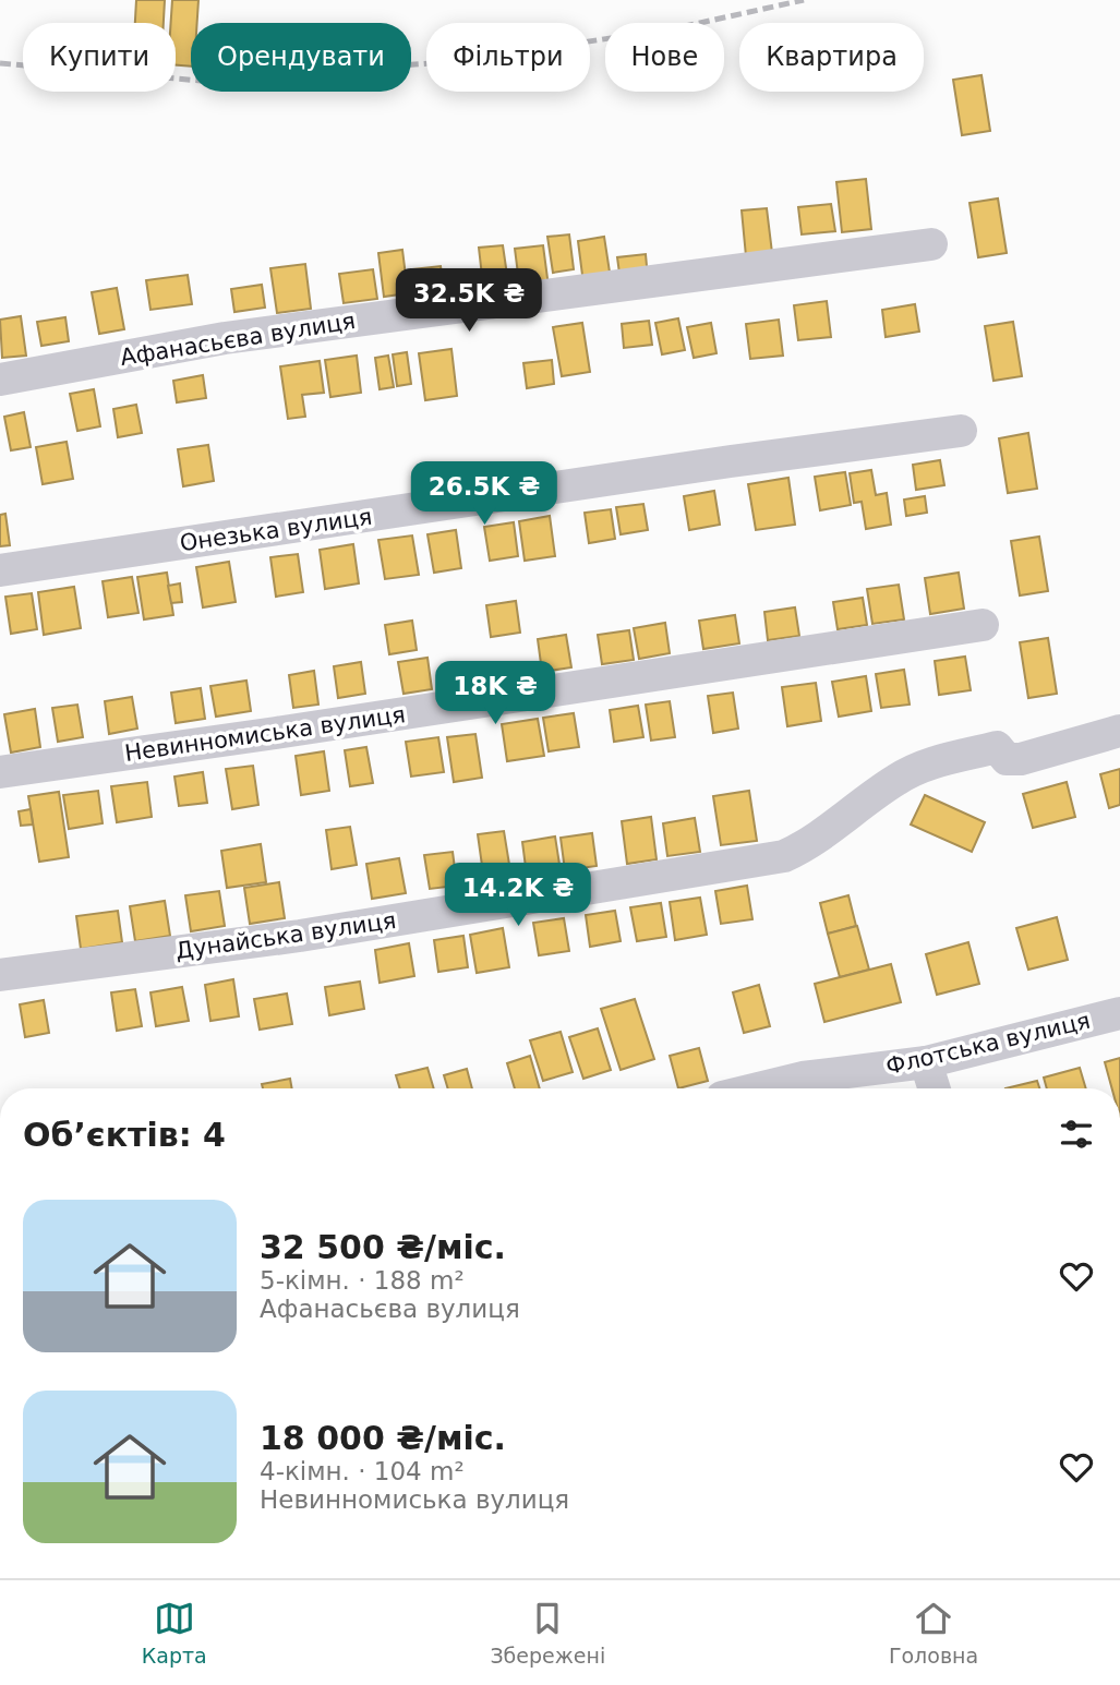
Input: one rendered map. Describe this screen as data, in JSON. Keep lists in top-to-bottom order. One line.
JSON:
{"streets":{"street":["Афанасьєва вулиця","Онезька вулиця","Невинномиська вулиця","Дунайська вулиця","Флотська вулиця"]},"page":{"chip":["Купити","Орендувати","Фільтри","Нове","Квартира"],"price":["32.5K ₴","26.5K ₴","18K ₴","14.2K ₴"],"heading":"Об’єктів: 4","list":[{"name":"32 500 ₴/міс.","note":"5-кімн. · 188 m² · Афанасьєва вулиця"},{"name":"18 000 ₴/міс.","note":"4-кімн. · 104 m² · Невинномиська вулиця"}],"tabs":["Карта","Збережені","Головна"]}}
